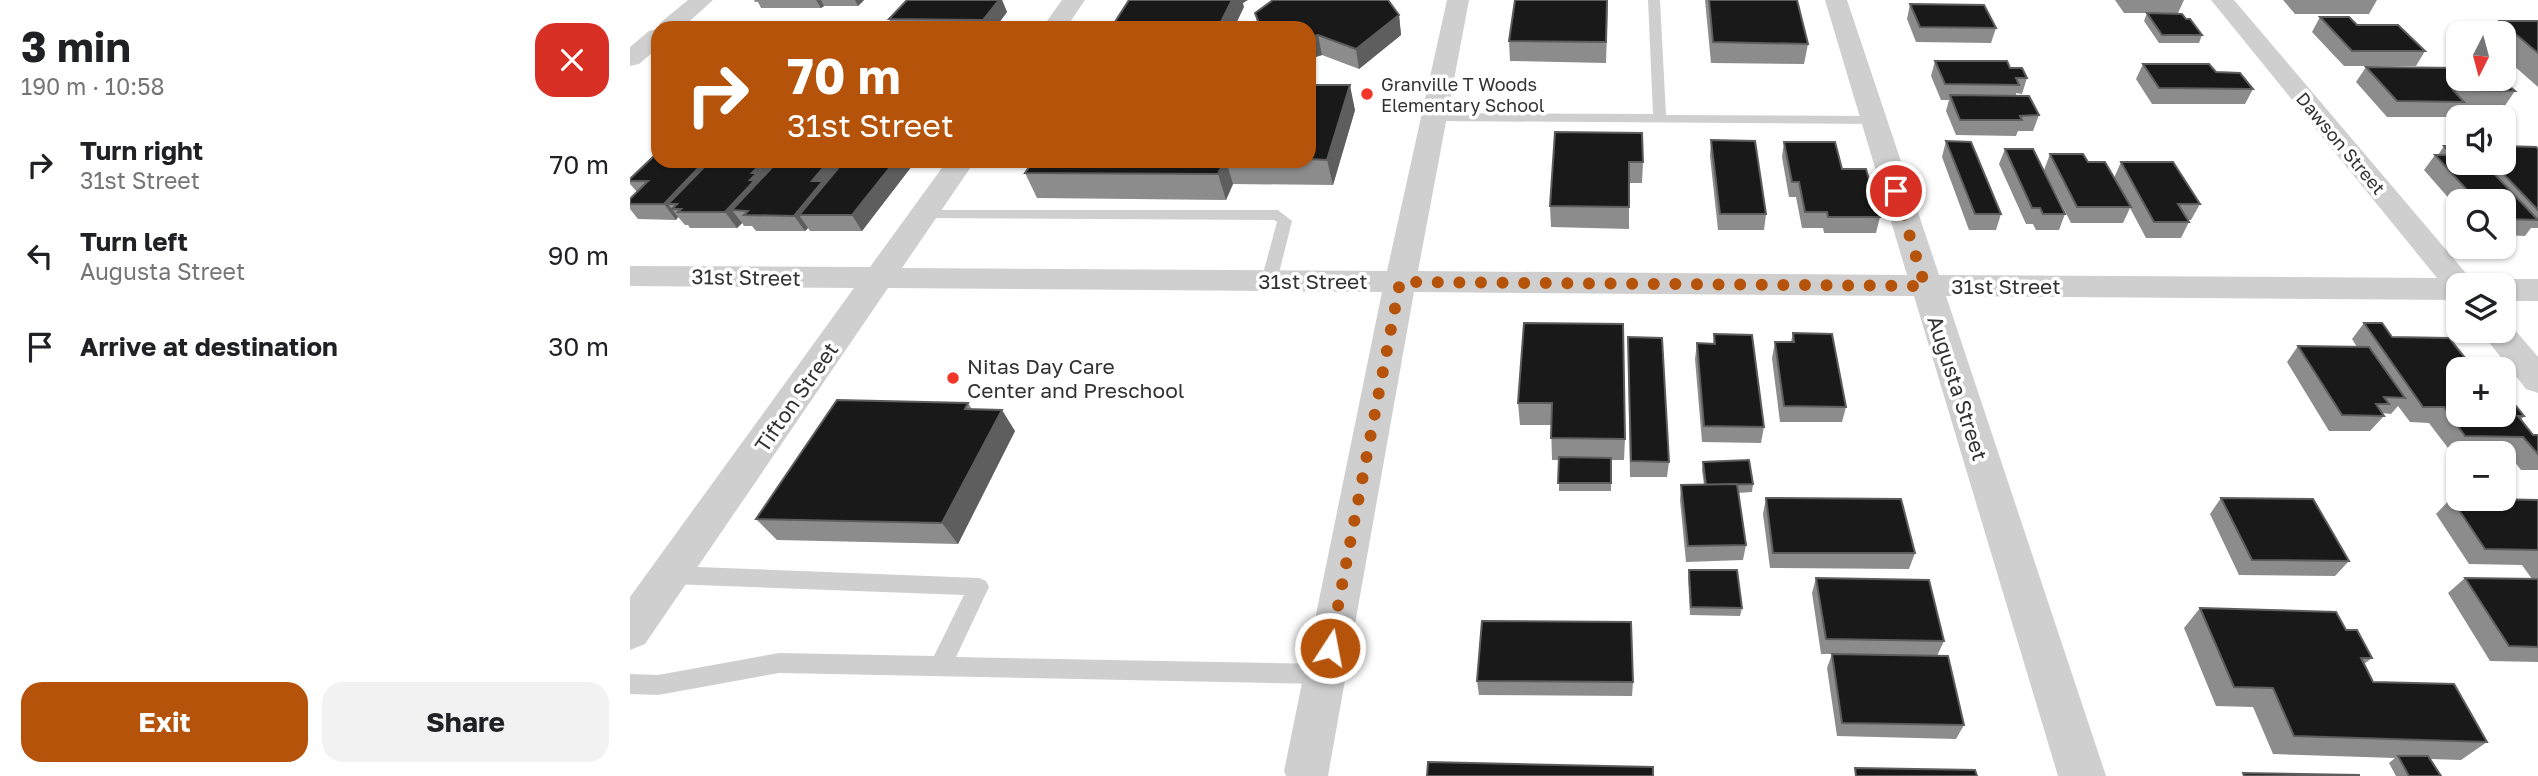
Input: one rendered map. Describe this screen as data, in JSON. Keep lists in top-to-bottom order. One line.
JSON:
{"streets":{"street":["Dawson Street","31st Street","Augusta Street","Tifton Street"]},"crossings":[["31st Street","Augusta Street"],["31st Street","Tifton Street"]],"places":["Granville T Woods Elementary School","Nitas Day Care Center and Preschool"],"north":"bottom","page":{"heading":["3 min","190 m · 10:58"],"map_buttons":["+","−"],"turn":["70 m","31st Street"],"list":[{"name":"Turn right","note":"31st Street","value":"70 m"},{"name":"Turn left","note":"Augusta Street","value":"90 m"},{"name":"Arrive at destination","value":"30 m"}],"buttons":["Exit","Share"]}}
